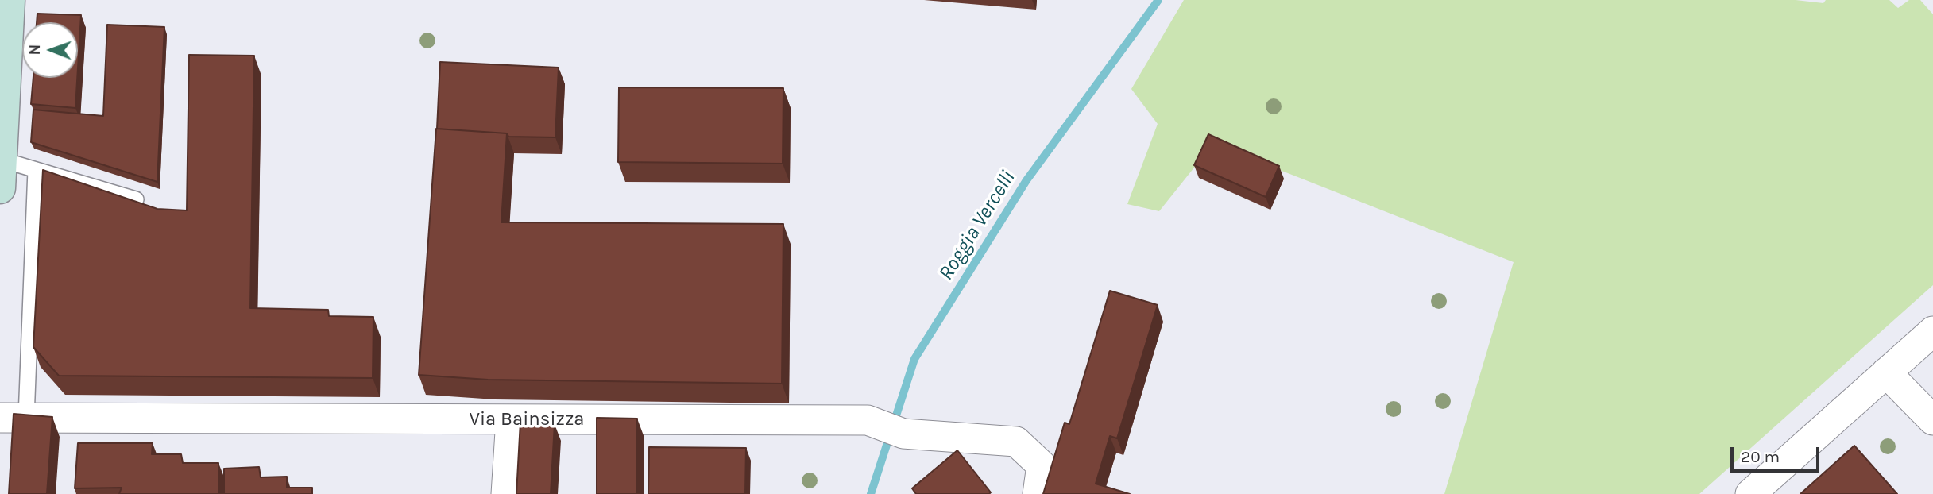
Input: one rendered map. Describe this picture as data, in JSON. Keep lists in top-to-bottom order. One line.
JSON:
{"streets":{"street":["Via Bainsizza"]},"water":["Roggia Vercelli"],"scale_bar":"20 m","north":"left"}
